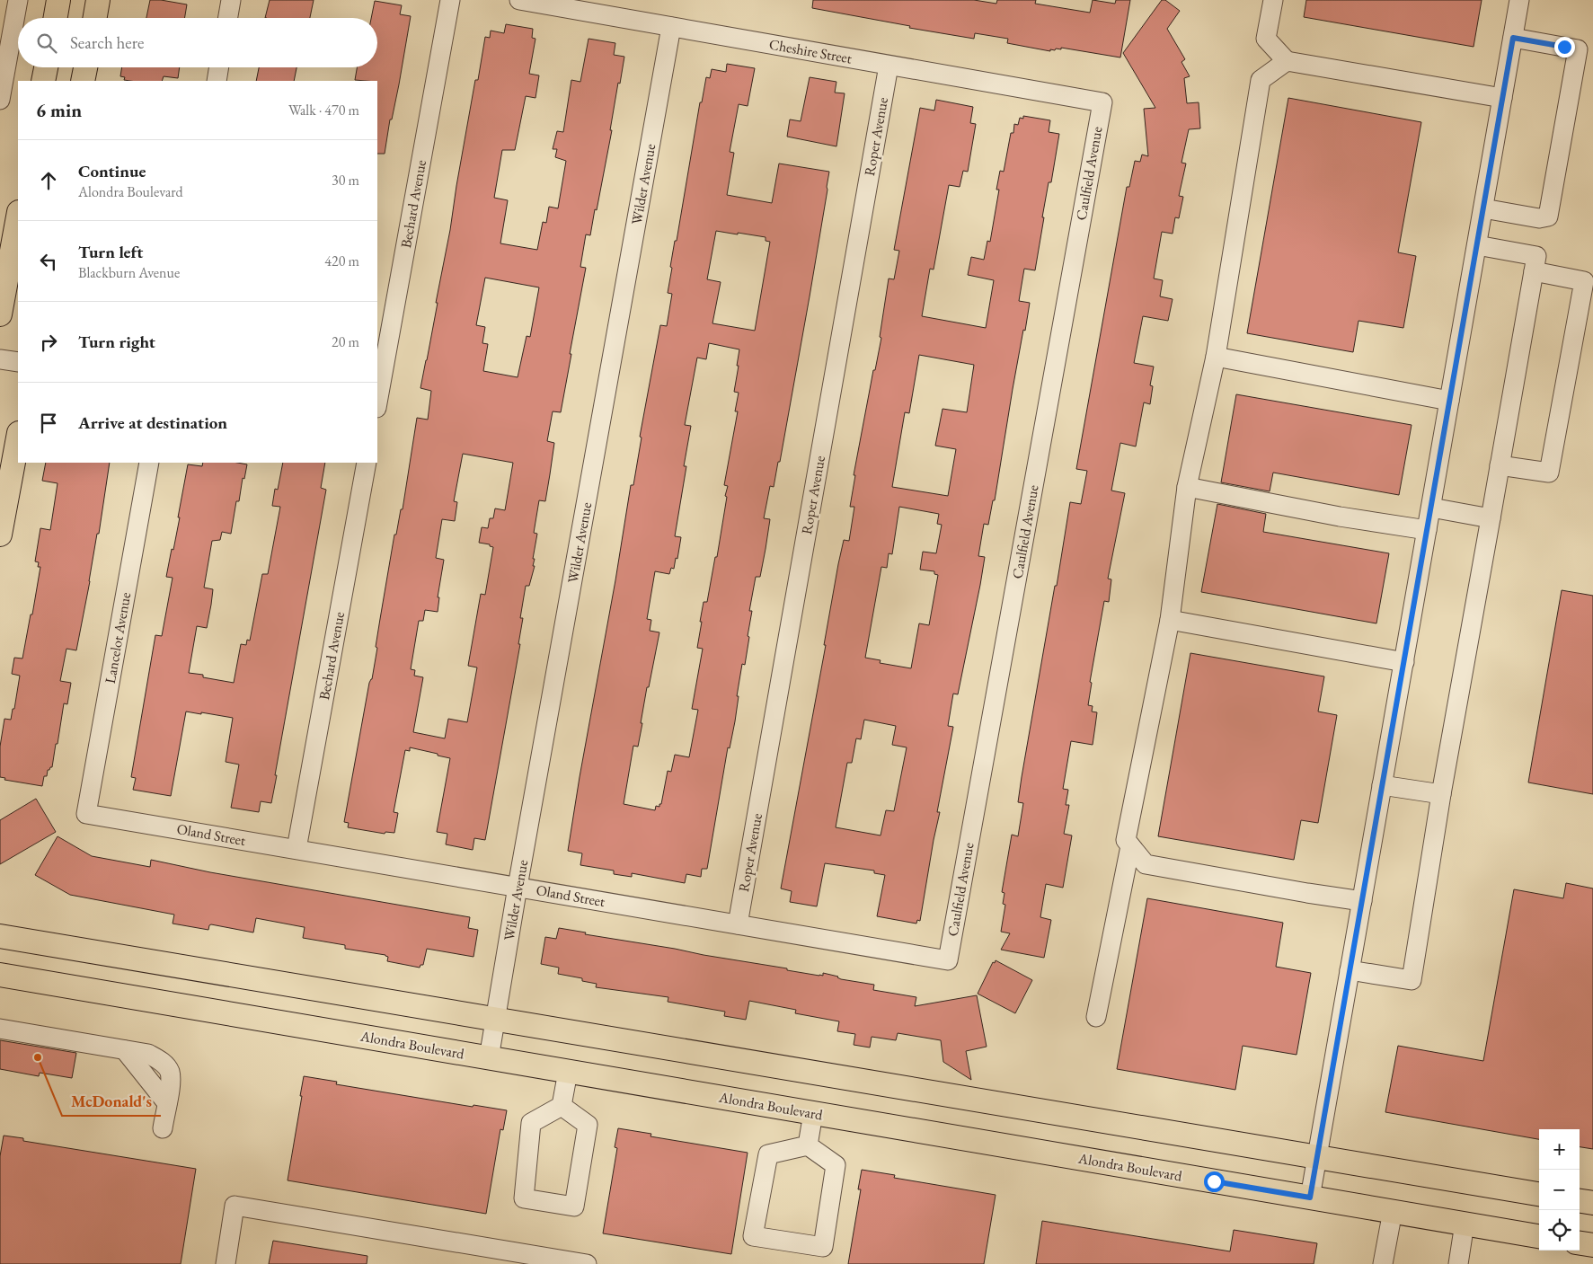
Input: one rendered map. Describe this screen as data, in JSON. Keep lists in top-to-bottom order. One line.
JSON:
{"streets":{"main road":["Alondra Boulevard"],"street":["Cheshire Street","Roper Avenue","Caulfield Avenue","Wilder Avenue","Bechard Avenue","Lancelot Avenue","Oland Street"]},"crossings":[["Cheshire Street","Roper Avenue"],["Cheshire Street","Caulfield Avenue"],["Cheshire Street","Wilder Avenue"],["Roper Avenue","Oland Street"],["Caulfield Avenue","Oland Street"],["Wilder Avenue","Oland Street"],["Wilder Avenue","Alondra Boulevard"],["Bechard Avenue","Oland Street"],["Lancelot Avenue","Oland Street"]],"places":["McDonald's"],"page":{"search":"Search here","heading":["6 min","Walk · 470 m"],"list":[["Continue","Alondra Boulevard","30 m"],["Turn left","Blackburn Avenue","420 m"],["Turn right","20 m"],"Arrive at destination"],"map_buttons":["+","−"]}}
